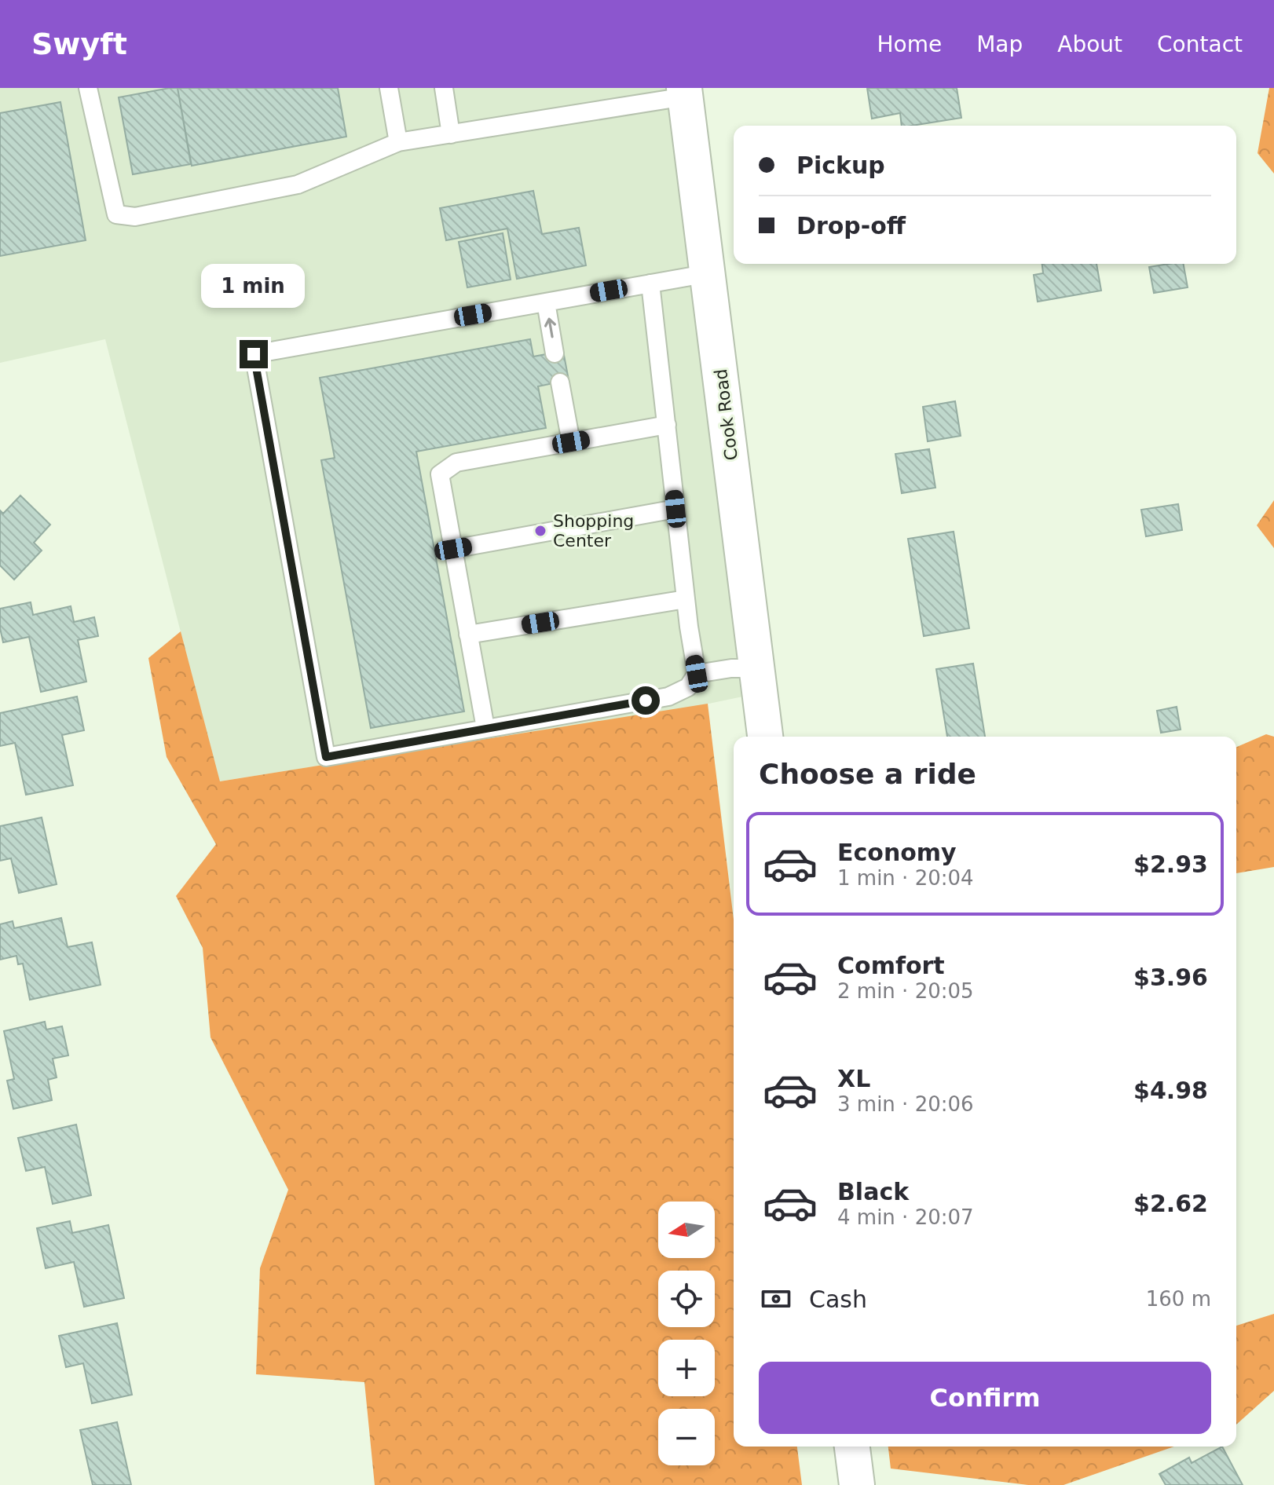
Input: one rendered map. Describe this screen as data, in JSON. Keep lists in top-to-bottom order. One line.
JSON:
{"streets":{"street":["Cook Road"]},"places":["Shopping Center"],"north":"left","page":{"header":"Swyft","nav":["Home","Map","About","Contact"],"banner":["Pickup","Drop-off"],"bubble":"1 min","heading":"Choose a ride","list":[{"name":"Economy","note":"1 min · 20:04","value":"$2.93"},{"name":"Comfort","note":"2 min · 20:05","value":"$3.96"},{"name":"XL","note":"3 min · 20:06","value":"$4.98"},{"name":"Black","note":"4 min · 20:07","value":"$2.62"}],"map_buttons":["+","−"],"pay":["Cash","160 m"],"buttons":"Confirm"}}
